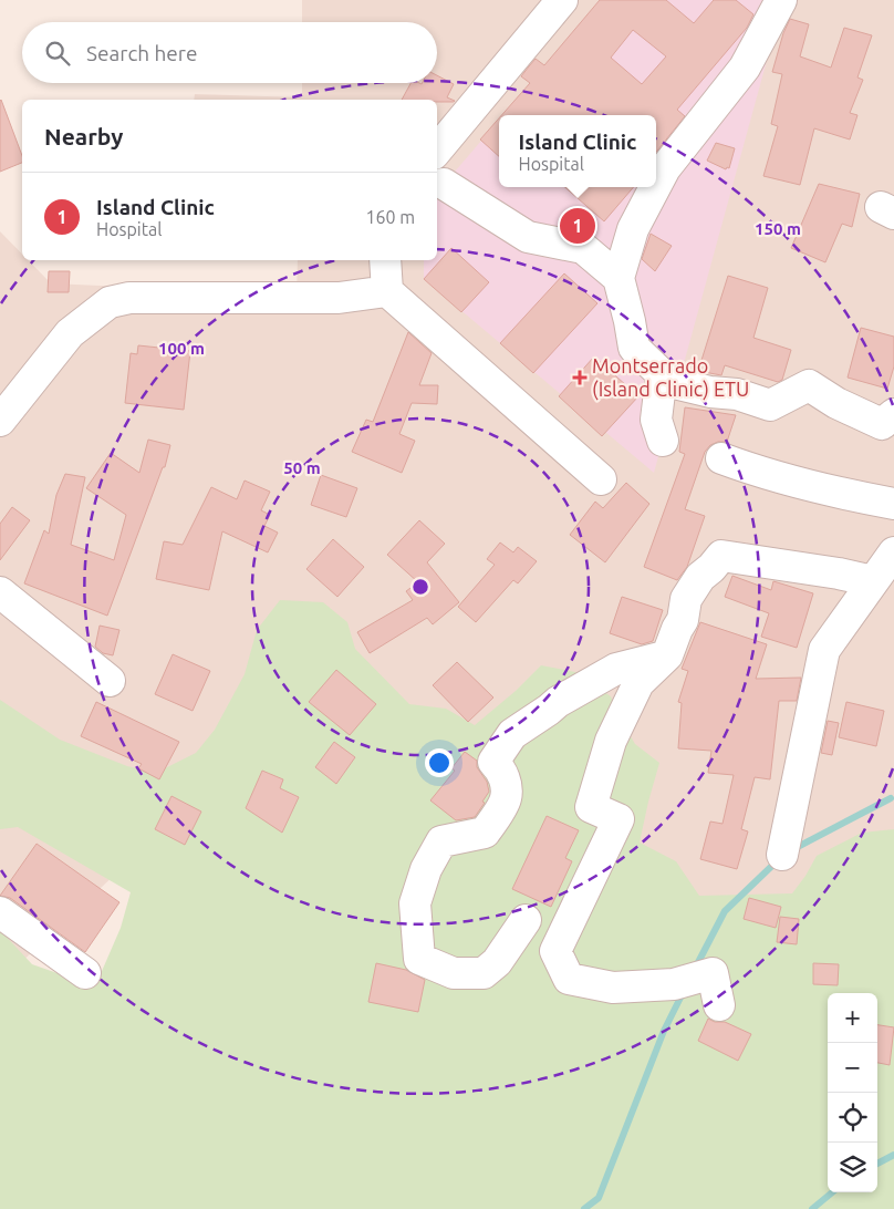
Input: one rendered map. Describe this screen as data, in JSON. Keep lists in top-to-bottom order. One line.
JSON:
{"places":{"health":["Montserrado (Island Clinic) ETU"]},"page":{"search":"Search here","heading":"Nearby","popup":["Island Clinic","Hospital"],"list":[{"mark":"1","name":"Island Clinic","note":"Hospital","value":"160 m"}],"pins":"1","map_buttons":["+","−"]},"rings":["150 m","100 m","50 m"]}
